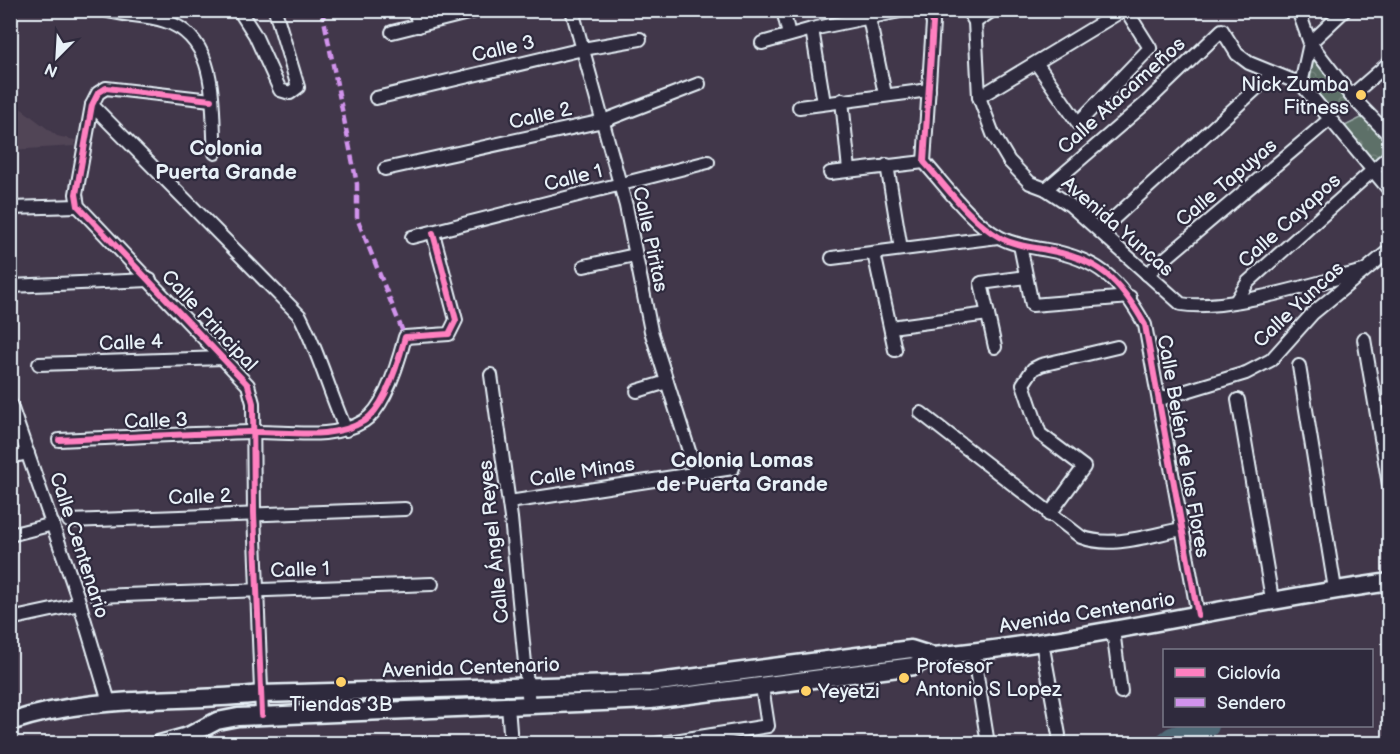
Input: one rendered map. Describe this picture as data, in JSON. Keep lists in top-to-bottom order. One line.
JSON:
{"streets":{"main road":["Avenida Centenario"],"street":["Calle 3","Calle Atacameños","Calle 2","Calle 1","Calle Tapuyas","Calle Cayapos","Avenida Yuncas","Calle Piritas","Calle Yuncas","Calle Principal","Calle 4","Calle Belén de las Flores","Calle Minas","Calle Ángel Reyes","Calle Centenario"]},"crossings":[["Calle 3","Calle Piritas"],["Calle 3","Calle Principal"],["Calle Atacameños","Avenida Yuncas"],["Calle 2","Calle Piritas"],["Calle 2","Calle Principal"],["Calle 1","Calle Piritas"],["Calle 1","Calle Principal"],["Calle Tapuyas","Avenida Yuncas"],["Calle Cayapos","Avenida Yuncas"],["Avenida Yuncas","Calle Yuncas"],["Calle Piritas","Calle Minas"],["Calle Yuncas","Calle Belén de las Flores"],["Calle Principal","Calle 4"],["Calle Principal","Avenida Centenario"],["Calle Belén de las Flores","Avenida Centenario"],["Calle Minas","Calle Ángel Reyes"],["Calle Ángel Reyes","Avenida Centenario"],["Calle Centenario","Avenida Centenario"]],"districts":["Colonia Puerta Grande","Colonia Lomas de Puerta Grande"],"places":["Nick Zumba Fitness","Profesor Antonio S Lopez","Tiendas 3B","Yeyetzi"],"legend":["Ciclovía","Sendero"],"north":"bottom left"}
